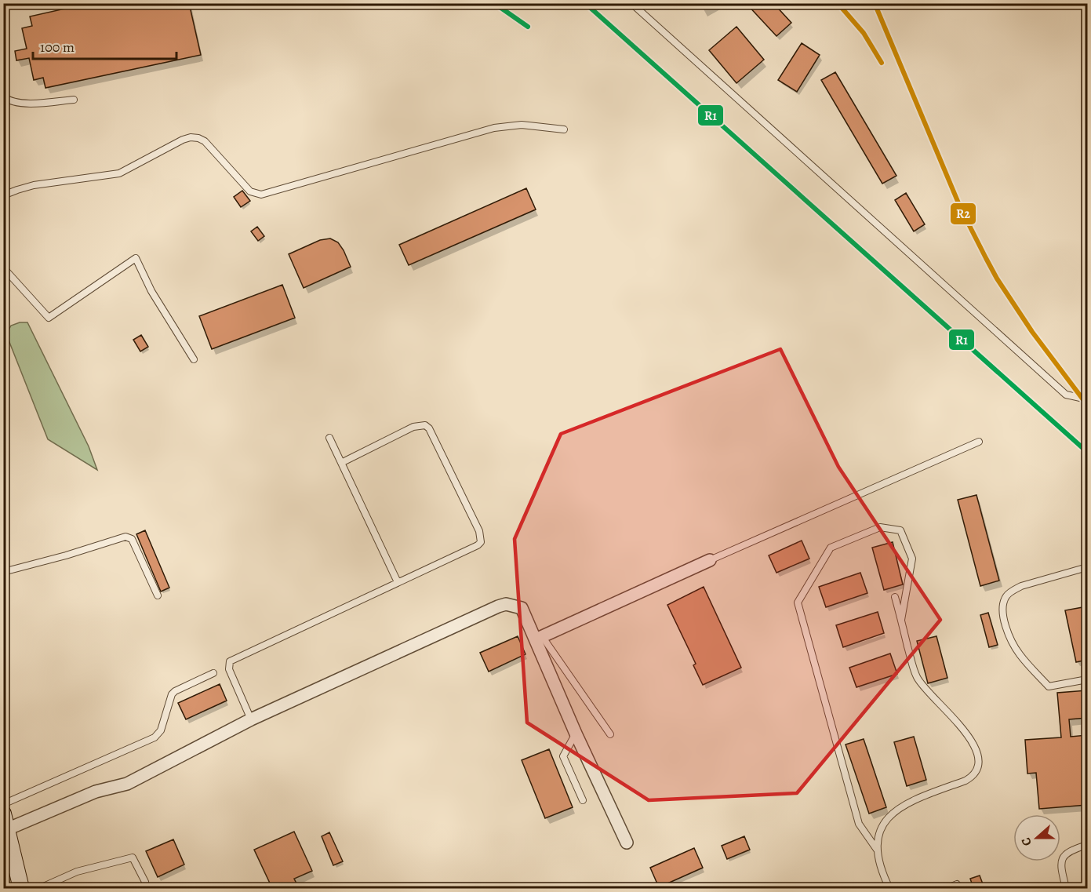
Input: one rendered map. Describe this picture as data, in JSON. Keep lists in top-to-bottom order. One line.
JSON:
{"lines":["transit line R1","transit line R2"],"scale_bar":"100 m","north":"left"}
